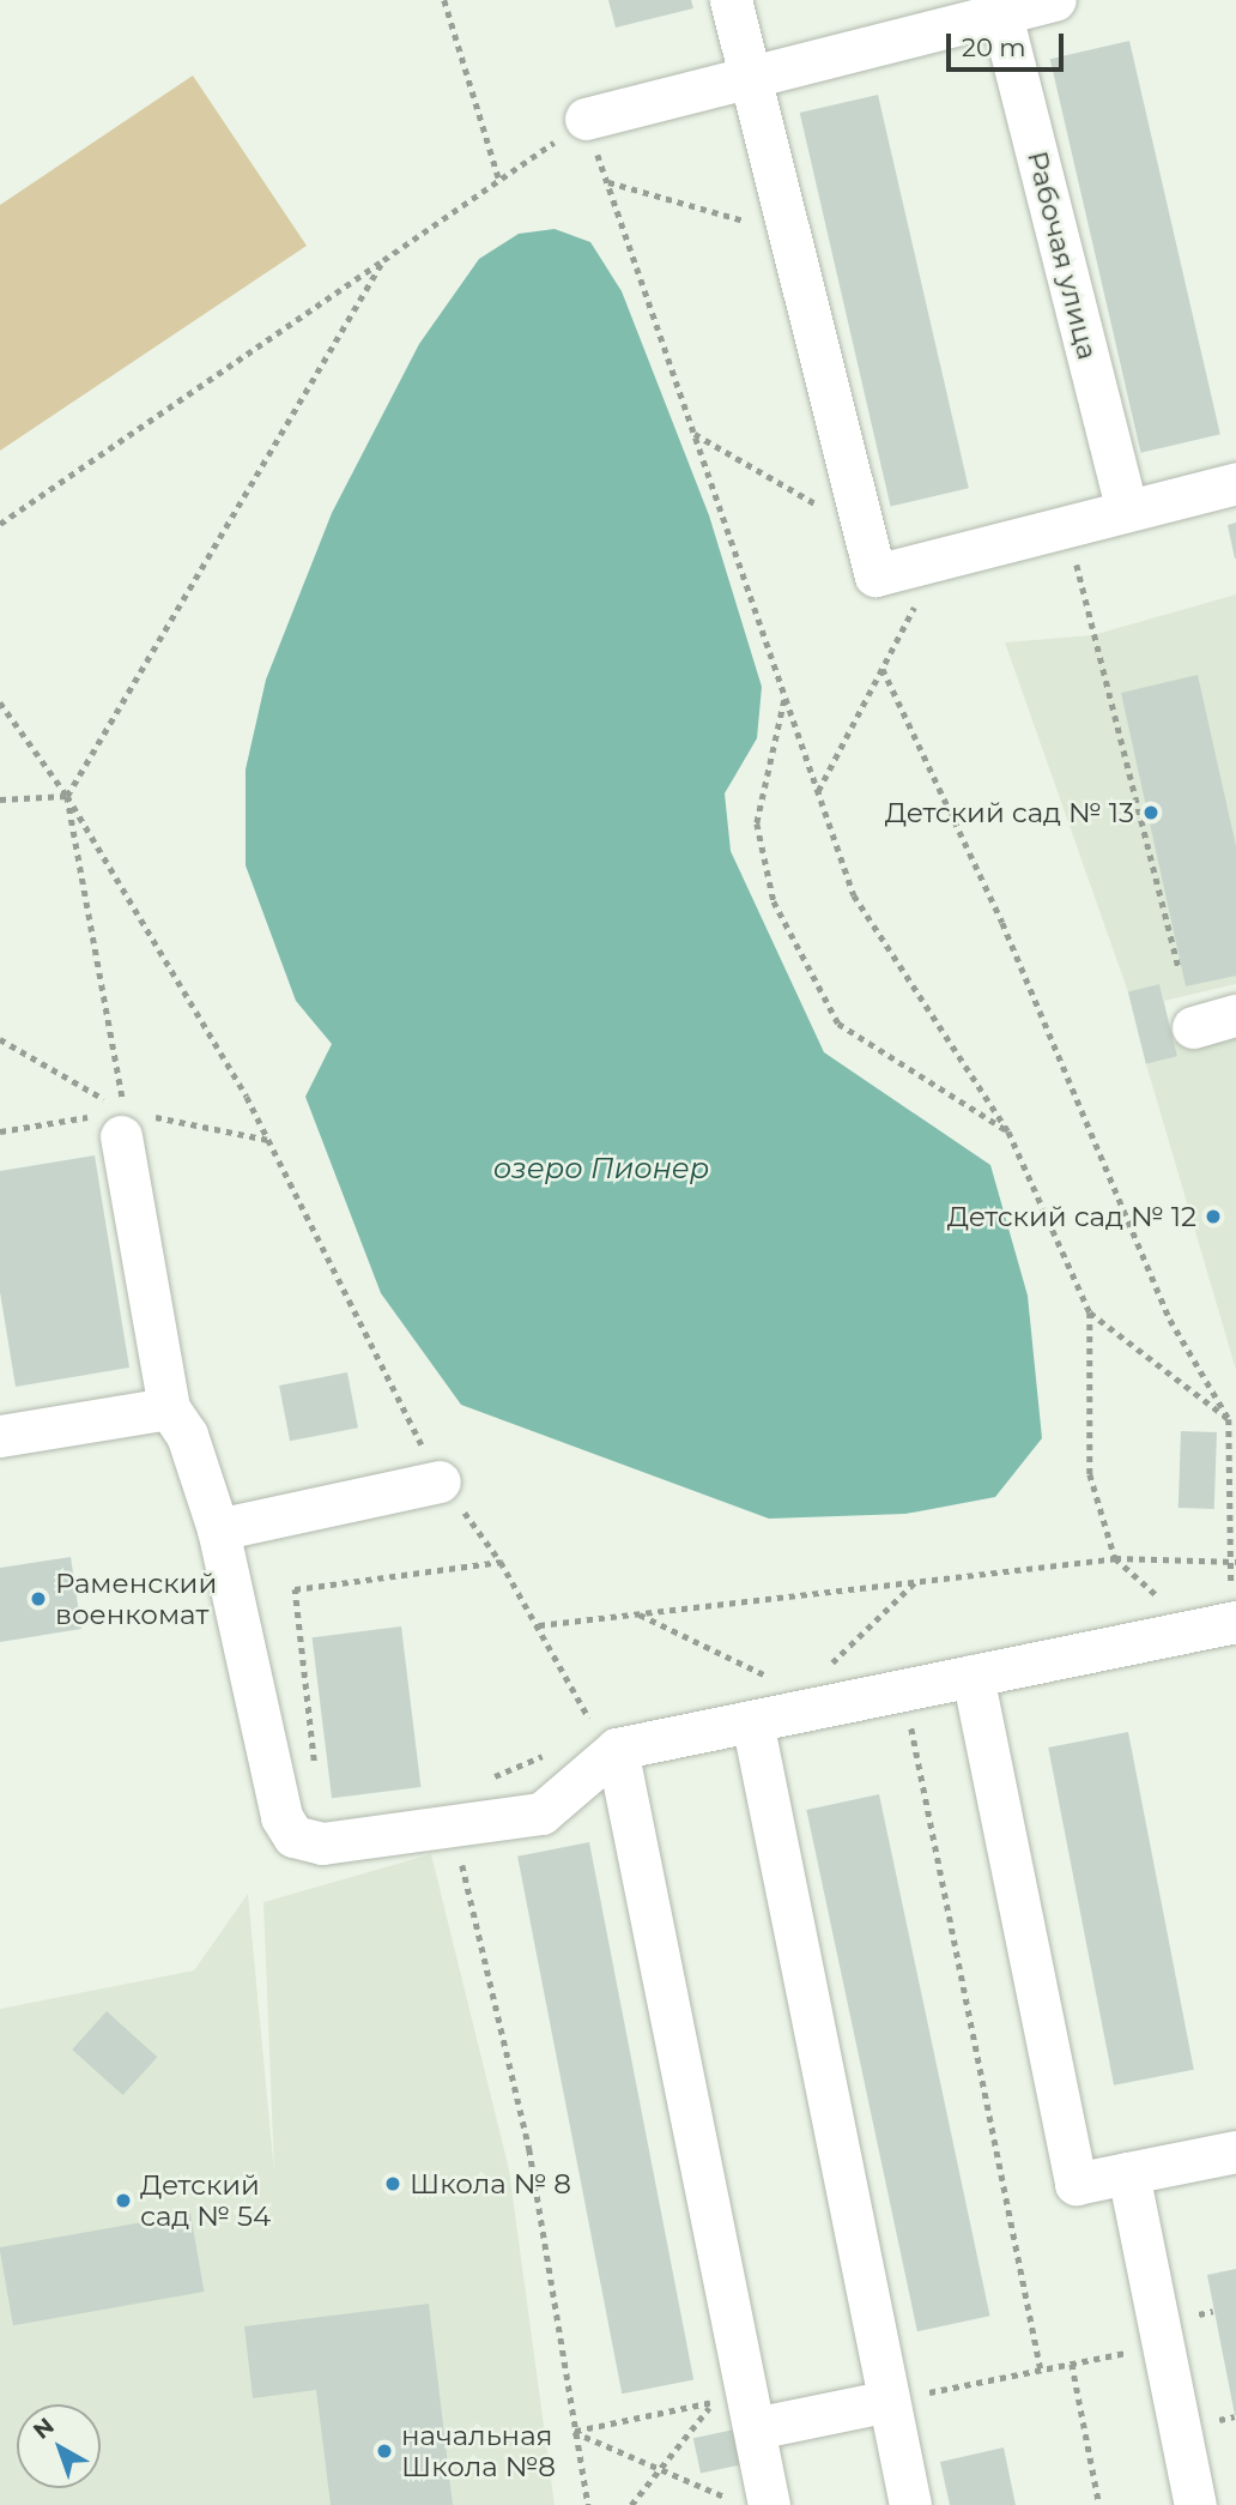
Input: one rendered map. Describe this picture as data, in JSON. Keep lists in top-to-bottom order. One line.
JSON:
{"streets":{"lane":["Рабочая улица"]},"water":["озеро Пионер"],"places":["Детский сад № 13","Детский сад № 12","Раменский военкомат","Школа № 8","Детский сад № 54","начальная Школа №8"],"scale_bar":"20 m","north":"top left"}
